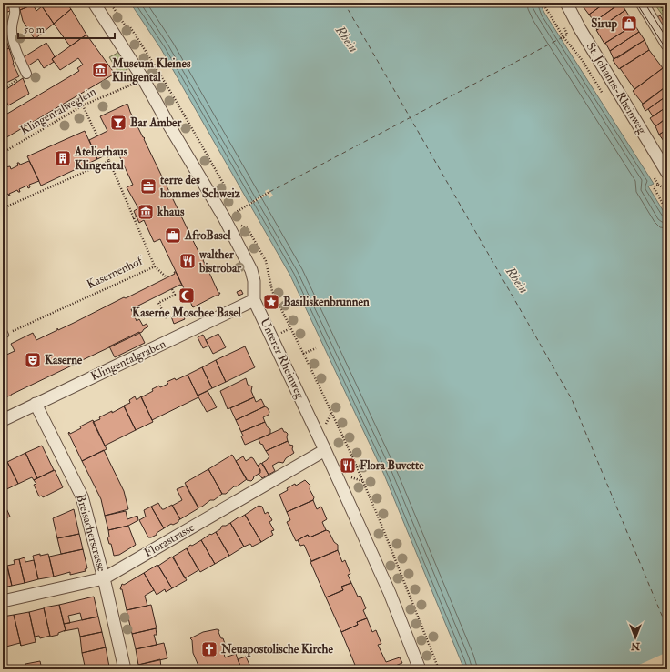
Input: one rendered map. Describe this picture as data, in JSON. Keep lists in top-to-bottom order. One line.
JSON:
{"streets":{"street":["St. Johanns-Rheinweg","Unterer Rheinweg","Klingentalgraben","Breisacherstrasse","Florastrasse"],"path":["Klingentalweglein","Kasernenhof"]},"crossings":[["Klingentalweglein","Unterer Rheinweg"],["Unterer Rheinweg","Klingentalgraben"],["Unterer Rheinweg","Florastrasse"],["Klingentalgraben","Breisacherstrasse"],["Breisacherstrasse","Florastrasse"]],"water":["Rhein"],"places":{"shop":["Sirup"],"museum":["Museum Kleines Klingental","khaus"],"bar":["Bar Amber"],"building":["Atelierhaus Klingental"],"office":["terre des hommes Schweiz","AfroBasel"],"restaurant":["walther bistrobar","Flora Buvette"],"mosque":["Kaserne Moschee Basel"],"place":["Basiliskenbrunnen"],"theatre":["Kaserne"],"church":["Neuapostolische Kirche"]},"scale_bar":"50 m","north":"bottom"}
